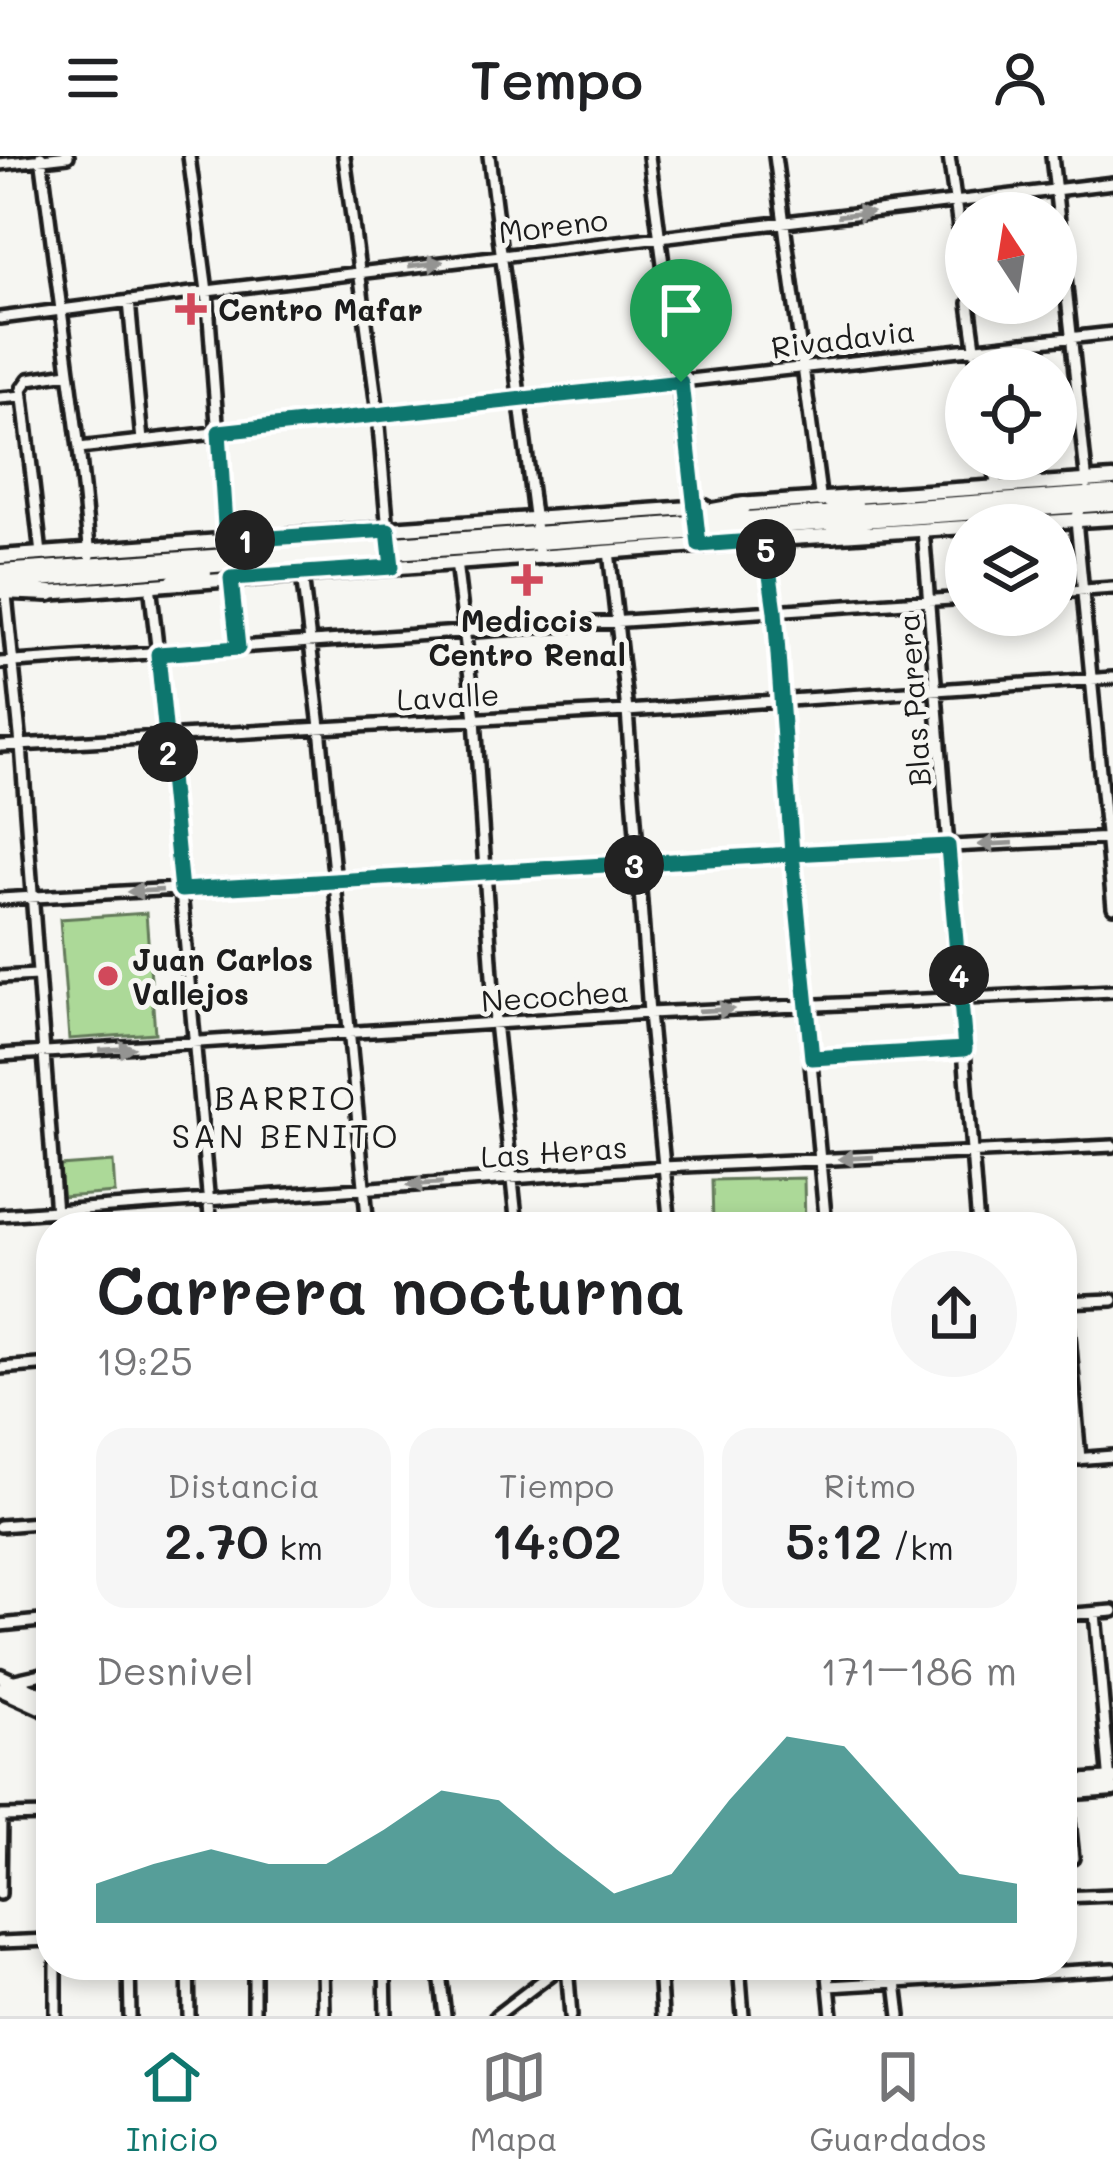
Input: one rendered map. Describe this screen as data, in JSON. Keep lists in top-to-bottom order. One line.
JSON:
{"streets":{"street":["Moreno","Rivadavia","Lavalle","Blas Parera","Necochea","Las Heras"]},"crossings":[["Lavalle","Blas Parera"],["Blas Parera","Necochea"],["Blas Parera","Las Heras"]],"districts":["BARRIO SAN BENITO"],"places":{"health":["Centro Mafar","Mediccis Centro Renal"],"other":["Juan Carlos Vallejos"]},"north":"top","page":{"header":"Tempo","pins":["1","5","2","3","4"],"heading":["Carrera nocturna","19:25"],"stats":[["Distancia","2.70 km"],["Tiempo","14:02"],["Ritmo","5:12 /km"]],"chart":["Desnivel","171–186 m"],"tabs":["Inicio","Mapa","Guardados"]}}
